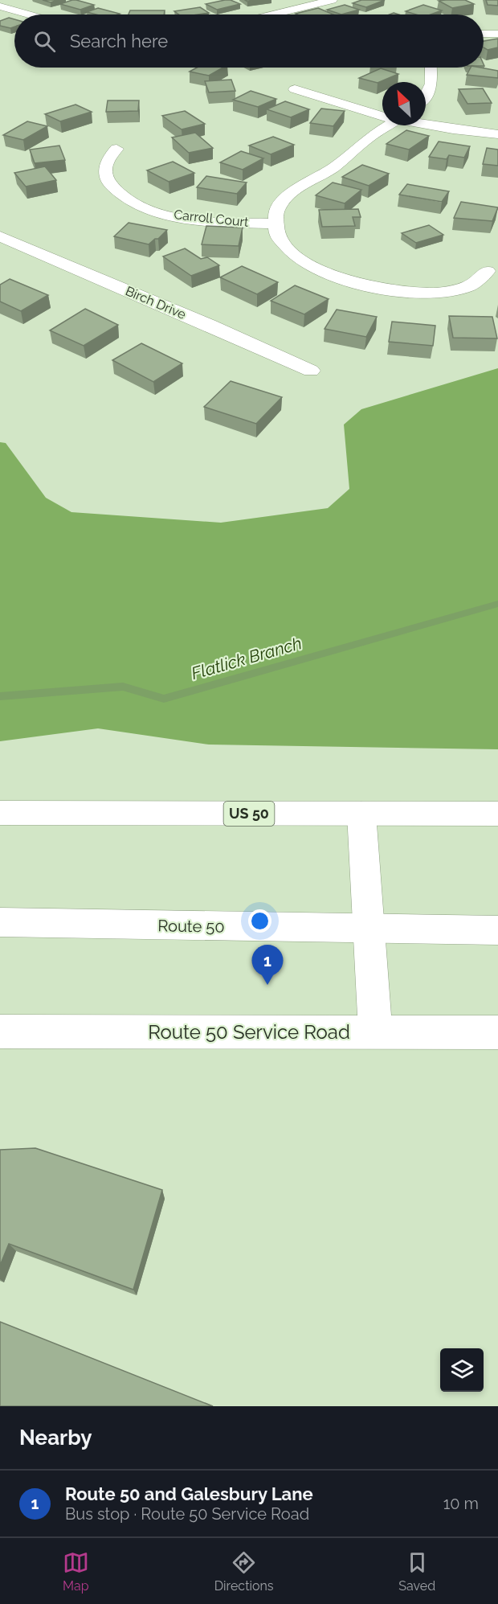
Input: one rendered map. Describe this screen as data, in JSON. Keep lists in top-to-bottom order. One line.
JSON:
{"streets":{"main road":["Carroll Court","Birch Drive","US 50","Route 50","Route 50 Service Road"]},"water":["Flatlick Branch"],"north":"top left","page":{"search":"Search here","pins":"1","heading":"Nearby","list":[{"mark":"1","name":"Route 50 and Galesbury Lane","note":"Bus stop · Route 50 Service Road","value":"10 m"}],"nav":["Map","Directions","Saved"]}}
